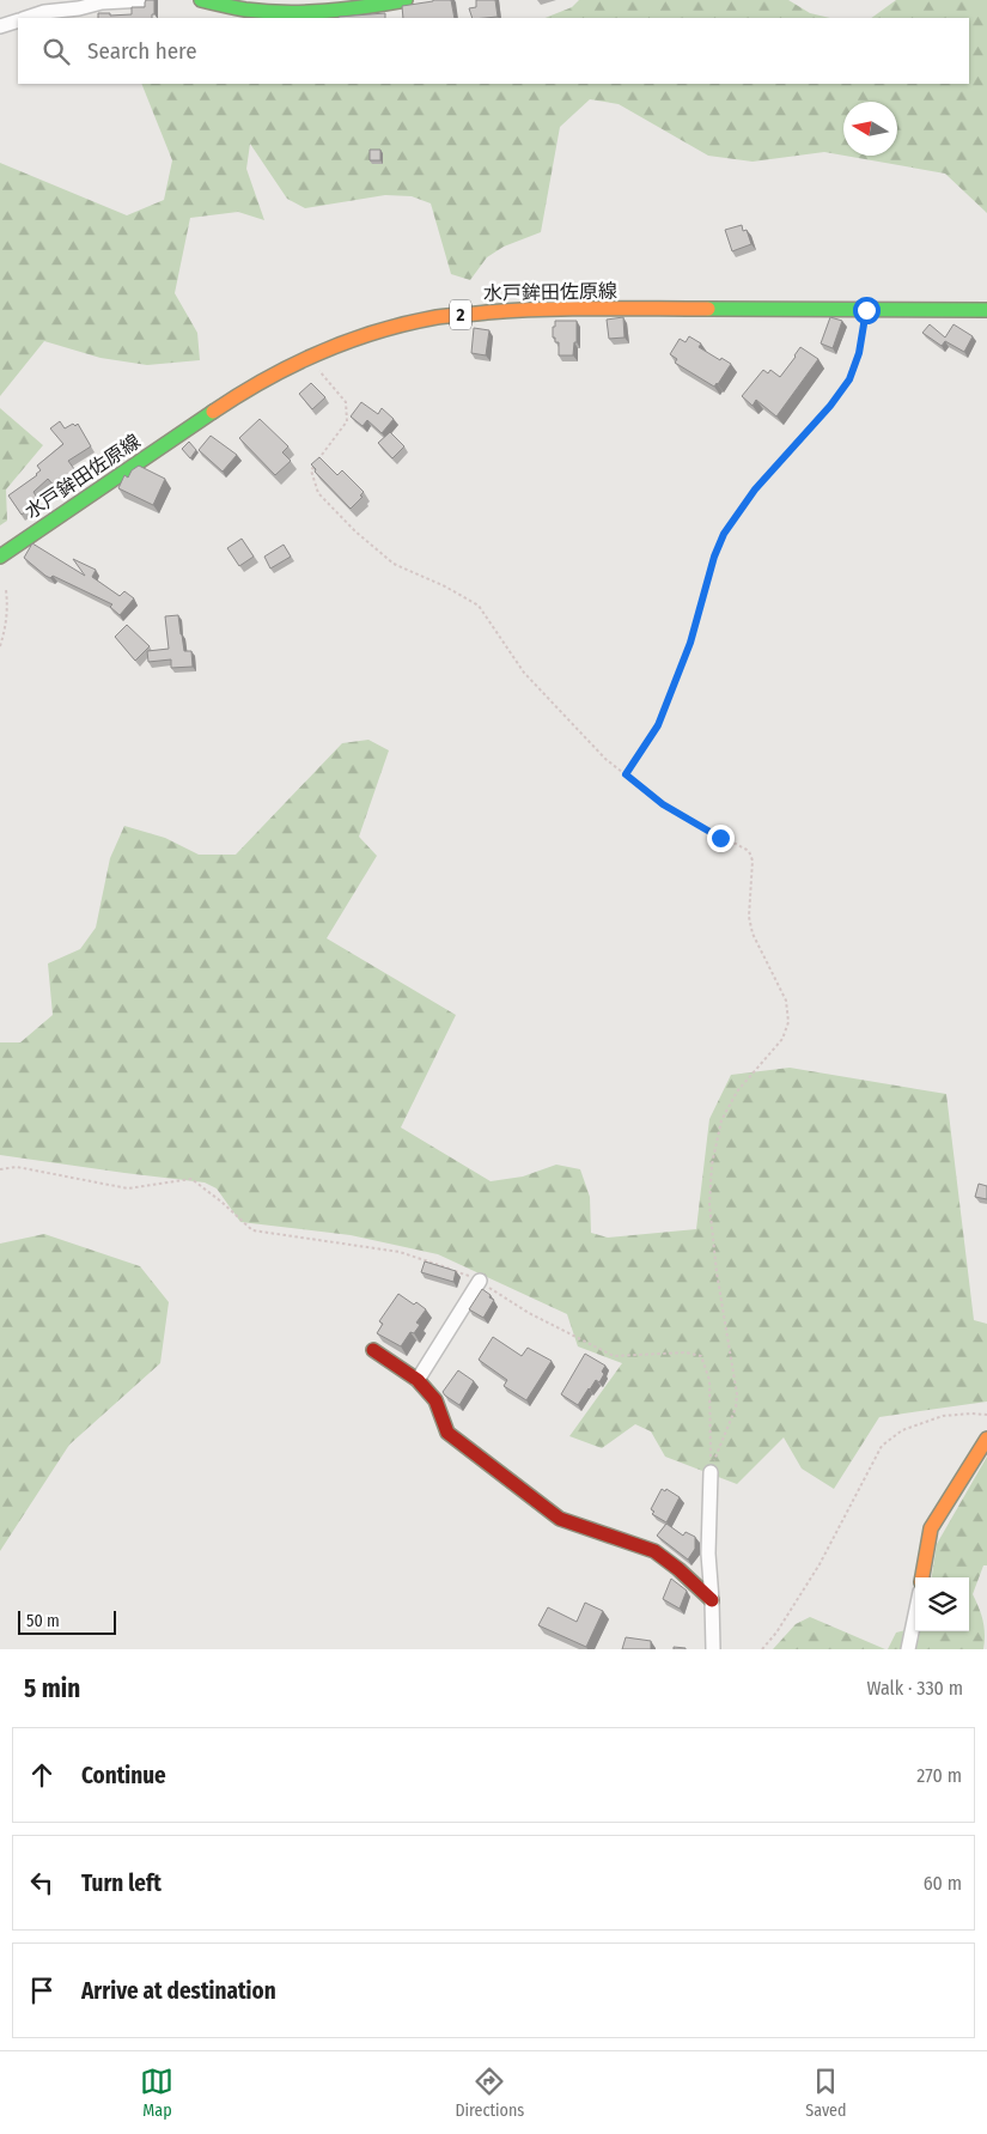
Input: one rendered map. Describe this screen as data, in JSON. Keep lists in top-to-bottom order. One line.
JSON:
{"streets":{"main road":["水戸鉾田佐原線","2"]},"scale_bar":"50 m","north":"left","page":{"search":"Search here","scale":"50 m","heading":["5 min","Walk · 330 m"],"list":[["Continue","270 m"],["Turn left","60 m"],"Arrive at destination"],"nav":["Map","Directions","Saved"]}}
